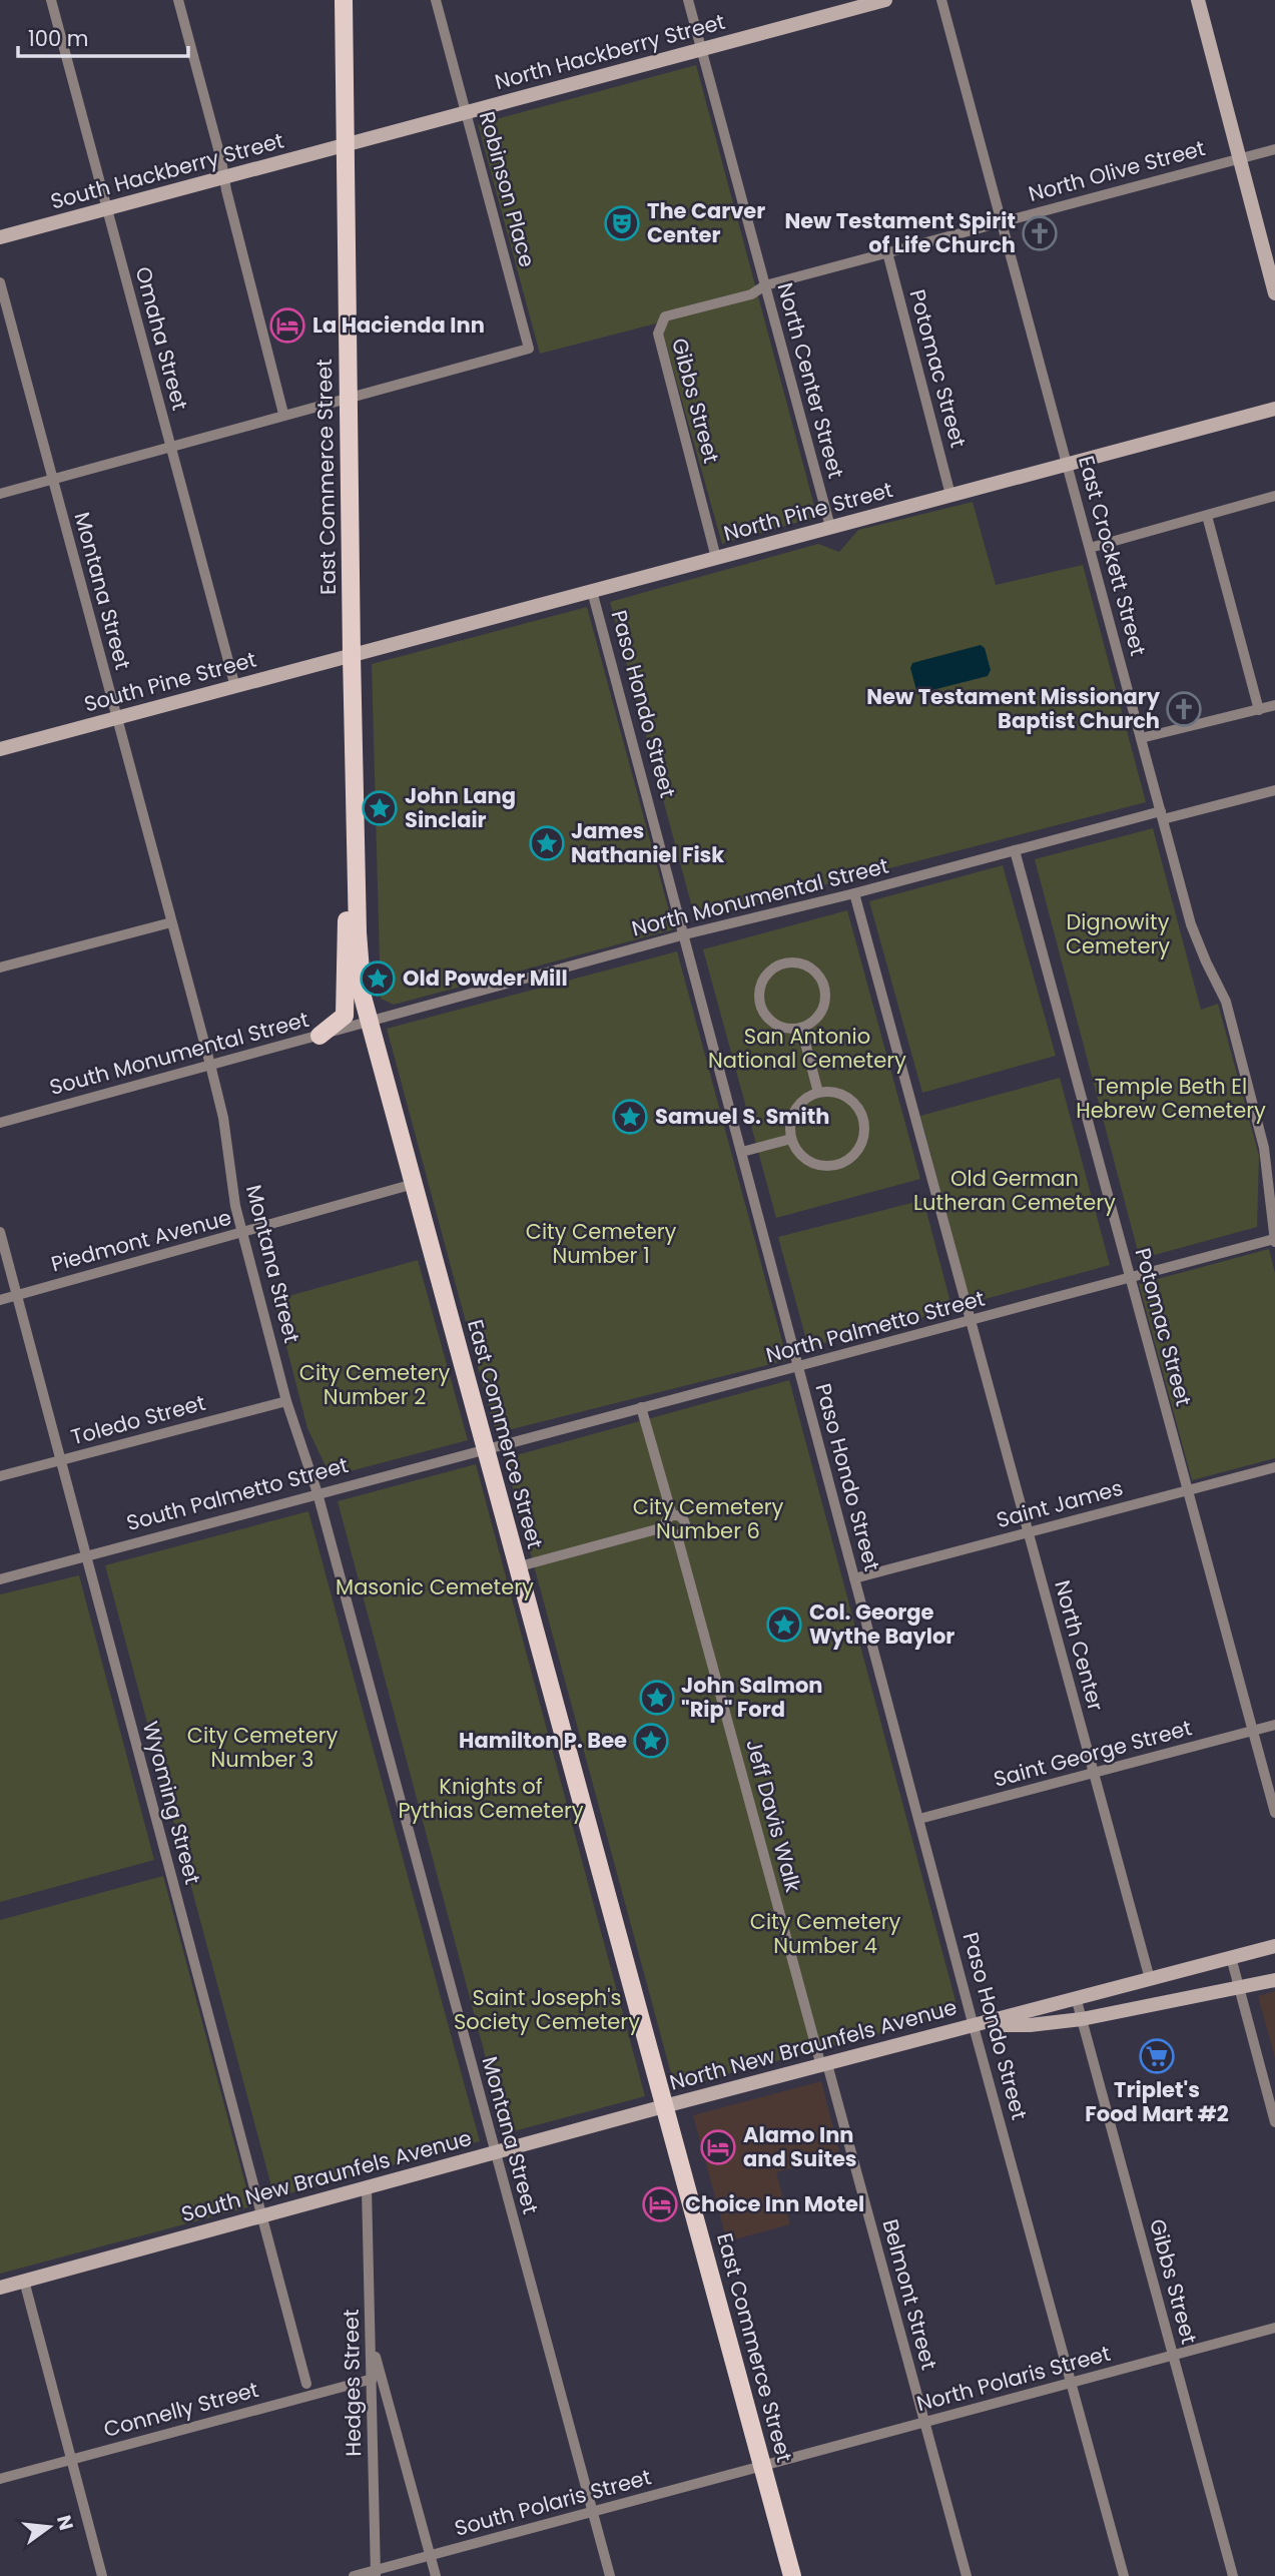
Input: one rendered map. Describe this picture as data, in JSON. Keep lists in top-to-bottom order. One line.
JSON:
{"streets":{"main road":["North Hackberry Street","South Hackberry Street","East Commerce Street","North Pine Street","South Pine Street","North New Braunfels Avenue","South New Braunfels Avenue"],"street":["North Olive Street","Robinson Place","Omaha Street","Potomac Street","North Center Street","Gibbs Street","East Crockett Street","Montana Street","Paso Hondo Street","North Monumental Street","South Monumental Street","Piedmont Avenue","North Palmetto Street","Toledo Street","South Palmetto Street","Saint James","North Center","Saint George Street","Wyoming Street","Jeff Davis Walk","Belmont Street","North Polaris Street","Hedges Street","Connelly Street","South Polaris Street"]},"crossings":[["North Hackberry Street","South Hackberry Street"],["North Hackberry Street","Robinson Place"],["North Hackberry Street","North Center Street"],["North Hackberry Street","East Commerce Street"],["South Hackberry Street","Omaha Street"],["South Hackberry Street","East Commerce Street"],["North Olive Street","Potomac Street"],["North Olive Street","North Center Street"],["North Olive Street","Gibbs Street"],["North Olive Street","East Crockett Street"],["Robinson Place","East Commerce Street"],["Omaha Street","South Pine Street"],["Potomac Street","North Pine Street"],["Potomac Street","North Monumental Street"],["Potomac Street","North Palmetto Street"],["Potomac Street","Saint James"],["Potomac Street","Saint George Street"],["North Center Street","Gibbs Street"],["North Center Street","North Pine Street"],["Gibbs Street","North Pine Street"],["Gibbs Street","North New Braunfels Avenue"],["Gibbs Street","North Polaris Street"],["East Commerce Street","North Pine Street"],["East Commerce Street","South Pine Street"],["East Commerce Street","North Monumental Street"],["East Commerce Street","South Monumental Street"],["East Commerce Street","Piedmont Avenue"],["East Commerce Street","North Palmetto Street"],["East Commerce Street","South Palmetto Street"],["East Commerce Street","North New Braunfels Avenue"],["East Commerce Street","South New Braunfels Avenue"],["East Commerce Street","North Polaris Street"],["East Commerce Street","South Polaris Street"],["North Pine Street","East Crockett Street"],["North Pine Street","South Pine Street"],["North Pine Street","Paso Hondo Street"],["East Crockett Street","North Monumental Street"],["East Crockett Street","North Palmetto Street"],["Montana Street","South Pine Street"],["Montana Street","South Monumental Street"],["Montana Street","Piedmont Avenue"],["Montana Street","Toledo Street"],["Montana Street","South Palmetto Street"],["Montana Street","South New Braunfels Avenue"],["Montana Street","South Polaris Street"],["Paso Hondo Street","North Monumental Street"],["Paso Hondo Street","North Palmetto Street"],["Paso Hondo Street","Saint James"],["Paso Hondo Street","Saint George Street"],["Paso Hondo Street","North New Braunfels Avenue"],["Paso Hondo Street","North Polaris Street"],["North Monumental Street","South Monumental Street"],["North Monumental Street","North Center"],["Piedmont Avenue","Wyoming Street"],["North Palmetto Street","South Palmetto Street"],["North Palmetto Street","North Center"],["Toledo Street","Wyoming Street"],["South Palmetto Street","Wyoming Street"],["Saint James","North Center"],["North Center","Saint George Street"],["North Center","North New Braunfels Avenue"],["Wyoming Street","South New Braunfels Avenue"],["Jeff Davis Walk","North New Braunfels Avenue"],["Jeff Davis Walk","Belmont Street"],["North New Braunfels Avenue","South New Braunfels Avenue"],["North New Braunfels Avenue","Belmont Street"],["South New Braunfels Avenue","Hedges Street"],["Belmont Street","North Polaris Street"],["North Polaris Street","South Polaris Street"],["Hedges Street","Connelly Street"],["Hedges Street","South Polaris Street"]],"parks":["Dignowity Cemetery","San Antonio National Cemetery","Temple Beth El Hebrew Cemetery","Old German Lutheran Cemetery","City Cemetery Number 1","City Cemetery Number 2","City Cemetery Number 6","Masonic Cemetery","City Cemetery Number 3","Knights of Pythias Cemetery","City Cemetery Number 4","Saint Joseph's Society Cemetery"],"places":{"theatre":["The Carver Center"],"church":["New Testament Spirit of Life Church","New Testament Missionary Baptist Church"],"hotel":["La Hacienda Inn","Alamo Inn and Suites","Choice Inn Motel"],"place":["John Lang Sinclair","James Nathaniel Fisk","Old Powder Mill","Samuel S. Smith","Col. George Wythe Baylor","John Salmon \"Rip\" Ford","Hamilton P. Bee"],"supermarket":["Triplet's Food Mart #2"]},"scale_bar":"100 m","north":"right"}
